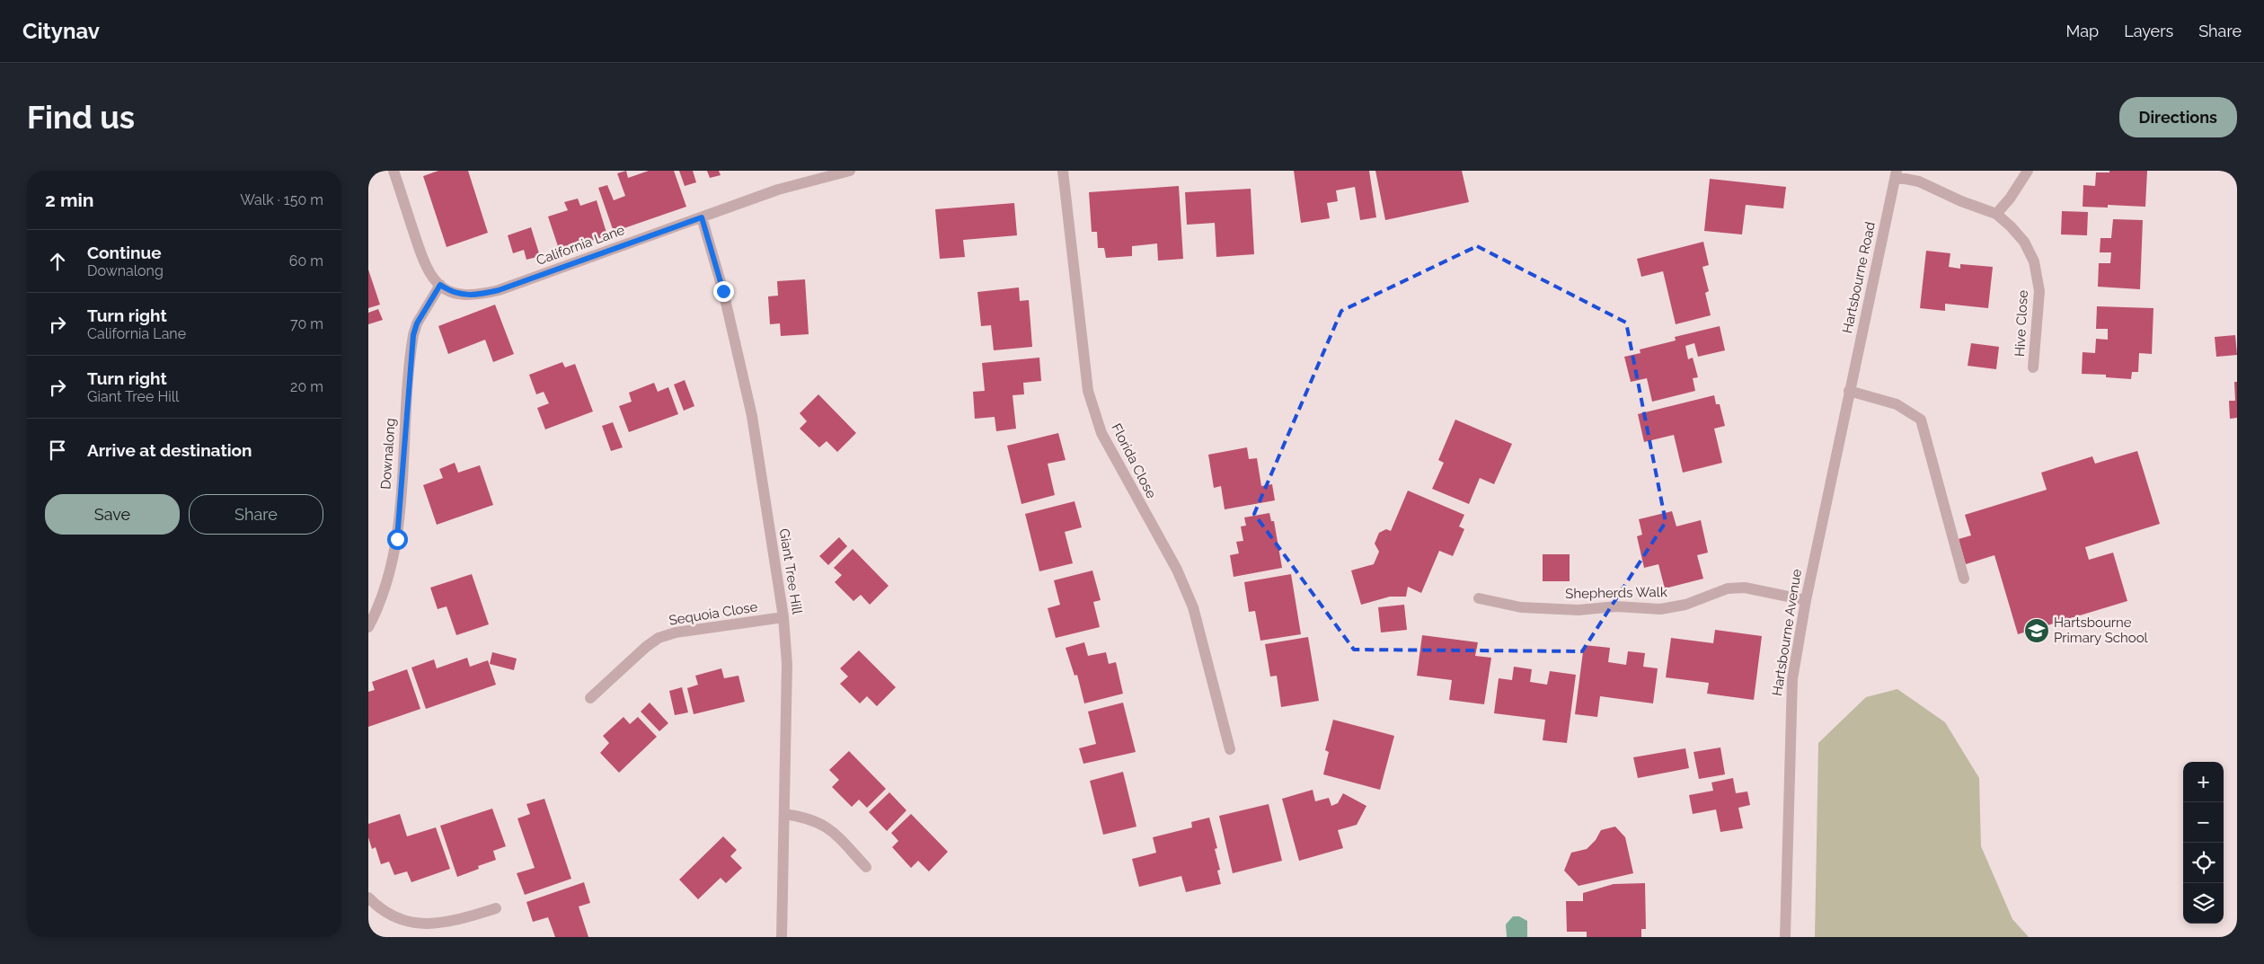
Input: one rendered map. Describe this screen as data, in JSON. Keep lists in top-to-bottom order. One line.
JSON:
{"streets":{"street":["California Lane","Hartsbourne Road","Hive Close","Downalong","Florida Close","Giant Tree Hill","Shepherds Walk","Sequoia Close","Hartsbourne Avenue"]},"crossings":[["California Lane","Downalong"],["California Lane","Giant Tree Hill"],["Hartsbourne Road","Hive Close"],["Hartsbourne Road","Hartsbourne Avenue"],["Giant Tree Hill","Sequoia Close"],["Shepherds Walk","Hartsbourne Avenue"]],"places":{"school or university":["Hartsbourne Primary School"]},"page":{"header":"Citynav","nav":["Map","Layers","Share"],"buttons":["Directions",["Save","Share"]],"title":"Find us","heading":["2 min","Walk · 150 m"],"list":[["Continue","Downalong","60 m"],["Turn right","California Lane","70 m"],["Turn right","Giant Tree Hill","20 m"],"Arrive at destination"],"map_buttons":["+","−"]}}
